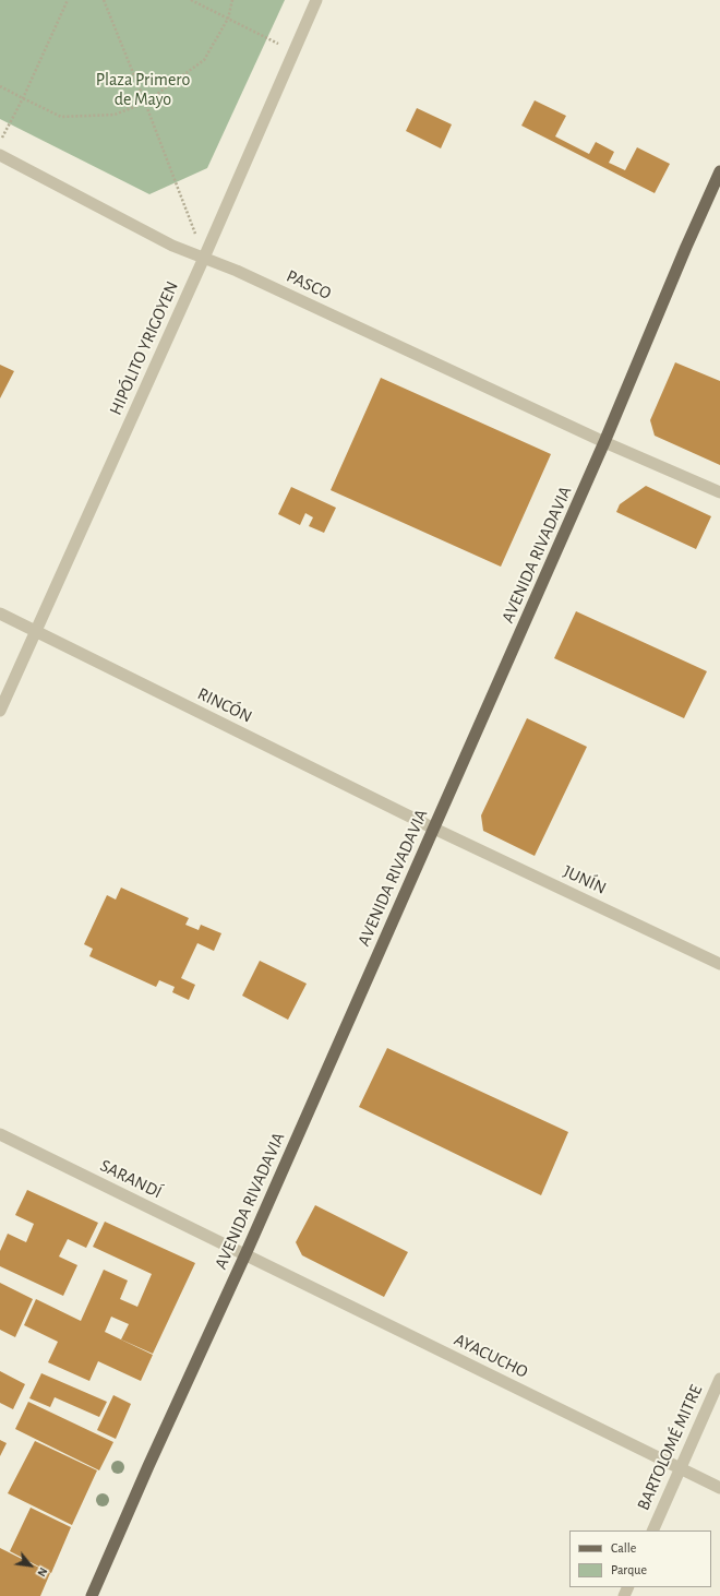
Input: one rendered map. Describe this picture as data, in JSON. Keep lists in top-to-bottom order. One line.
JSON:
{"streets":{"main road":["AVENIDA RIVADAVIA"],"street":["PASCO","HIPÓLITO YRIGOYEN","RINCÓN","JUNÍN","SARANDÍ","AYACUCHO","BARTOLOMÉ MITRE"]},"crossings":[["PASCO","HIPÓLITO YRIGOYEN"],["PASCO","AVENIDA RIVADAVIA"],["HIPÓLITO YRIGOYEN","RINCÓN"],["AVENIDA RIVADAVIA","RINCÓN"],["AVENIDA RIVADAVIA","JUNÍN"],["AVENIDA RIVADAVIA","SARANDÍ"],["AVENIDA RIVADAVIA","AYACUCHO"],["RINCÓN","JUNÍN"],["SARANDÍ","AYACUCHO"],["AYACUCHO","BARTOLOMÉ MITRE"]],"parks":["Plaza Primero de Mayo"],"legend":["Calle","Parque"],"north":"bottom right"}
